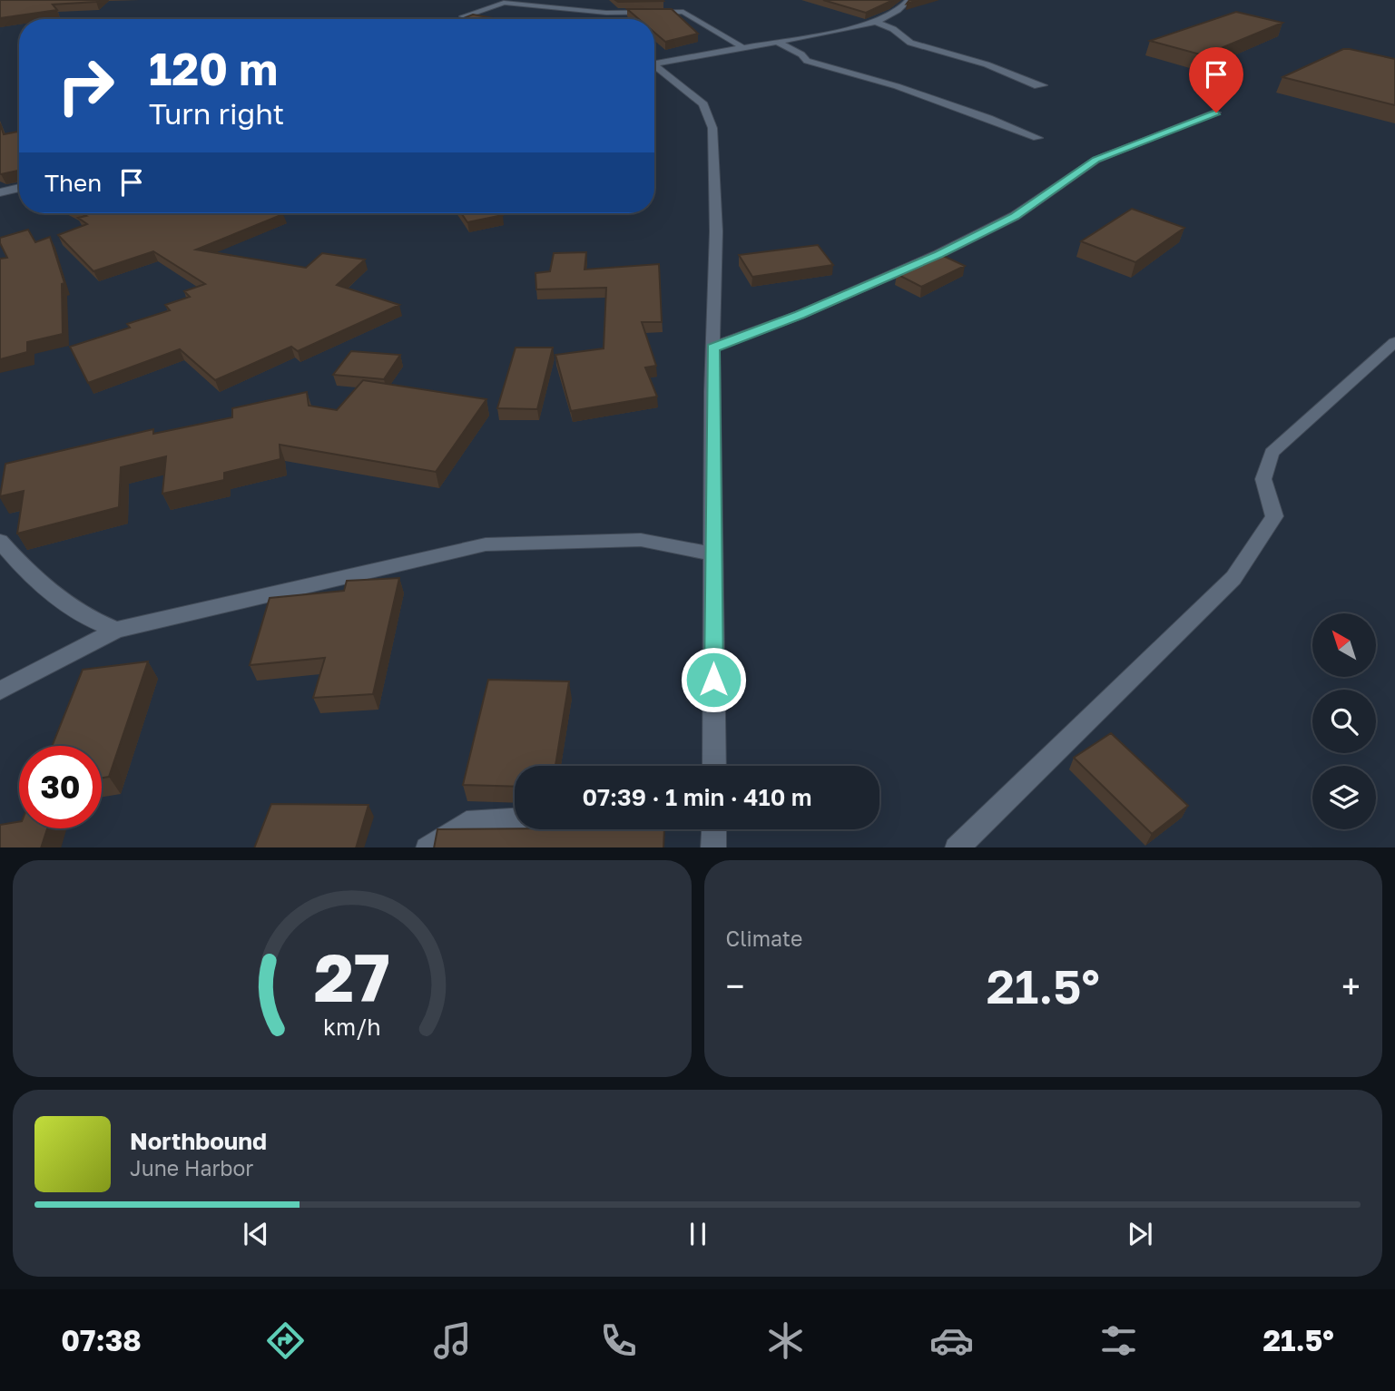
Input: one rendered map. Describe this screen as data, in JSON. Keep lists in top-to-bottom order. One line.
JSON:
{"north":"top left","page":{"turn":["120 m","Turn right"],"then":"Then","limit":"30","trip":"07:39 · 1 min · 410 m","tile":"Climate","heat":["−","21.5°","+"],"song":["Northbound","June Harbor"],"tabs":["07:38","21.5°"],"gauge":["27","km/h"]}}
